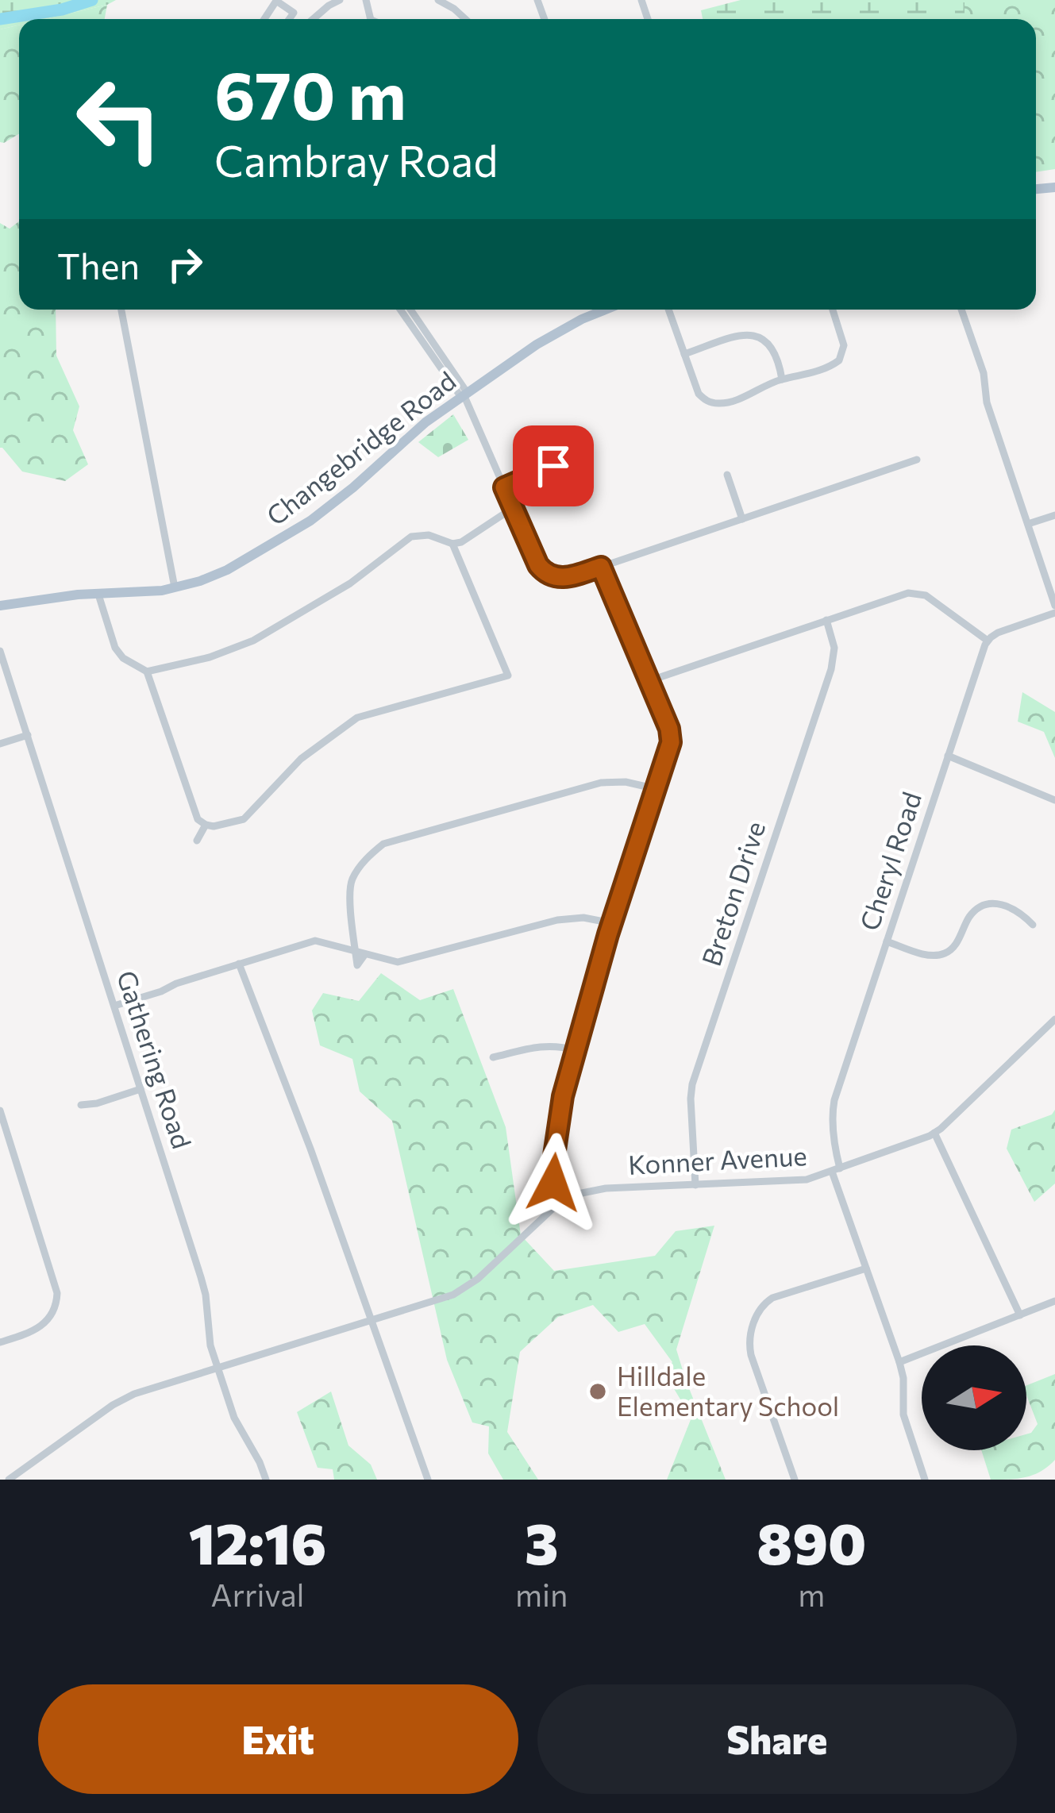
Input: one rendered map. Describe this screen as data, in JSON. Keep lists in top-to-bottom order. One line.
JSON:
{"streets":{"main road":["Changebridge Road"],"street":["Cheryl Road","Breton Drive","Gathering Road","Konner Avenue"]},"crossings":[["Cheryl Road","Konner Avenue"],["Breton Drive","Konner Avenue"],["Gathering Road","Konner Avenue"]],"places":["Hilldale Elementary School"],"north":"right","page":{"turn":["670 m","Cambray Road"],"then":"Then","eta":["12:16","Arrival","3","min","890","m"],"buttons":["Exit","Share"]}}
